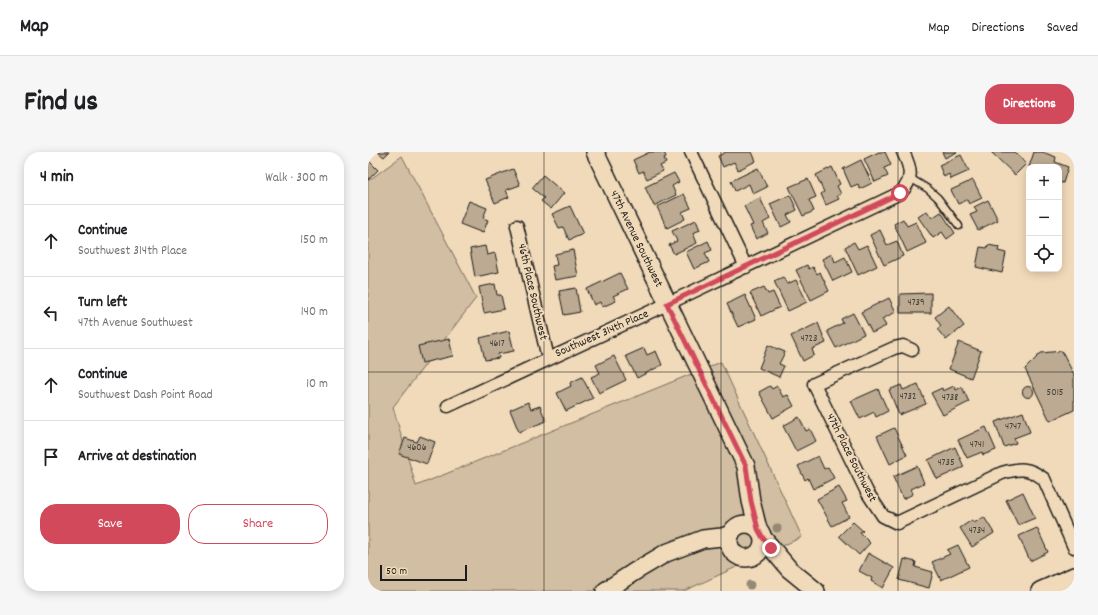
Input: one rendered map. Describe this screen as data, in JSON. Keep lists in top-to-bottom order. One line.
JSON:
{"streets":{"main road":["47th Avenue Southwest"],"street":["46th Place Southwest","Southwest 314th Place","47th Place Southwest"]},"crossings":[["47th Avenue Southwest","Southwest 314th Place"],["46th Place Southwest","Southwest 314th Place"]],"house_numbers":["4739","4723","4617","5015","4732","4738","4747","4741","4606","4735","4734"],"scale_bar":"50 m","page":{"header":"Map","nav":["Map","Directions","Saved"],"title":"Find us","buttons":["Directions",["Save","Share"]],"heading":["4 min","Walk · 300 m"],"map_buttons":["+","−"],"list":[["Continue","Southwest 314th Place","150 m"],["Turn left","47th Avenue Southwest","140 m"],["Continue","Southwest Dash Point Road","10 m"],"Arrive at destination"],"scale":"50 m"}}
